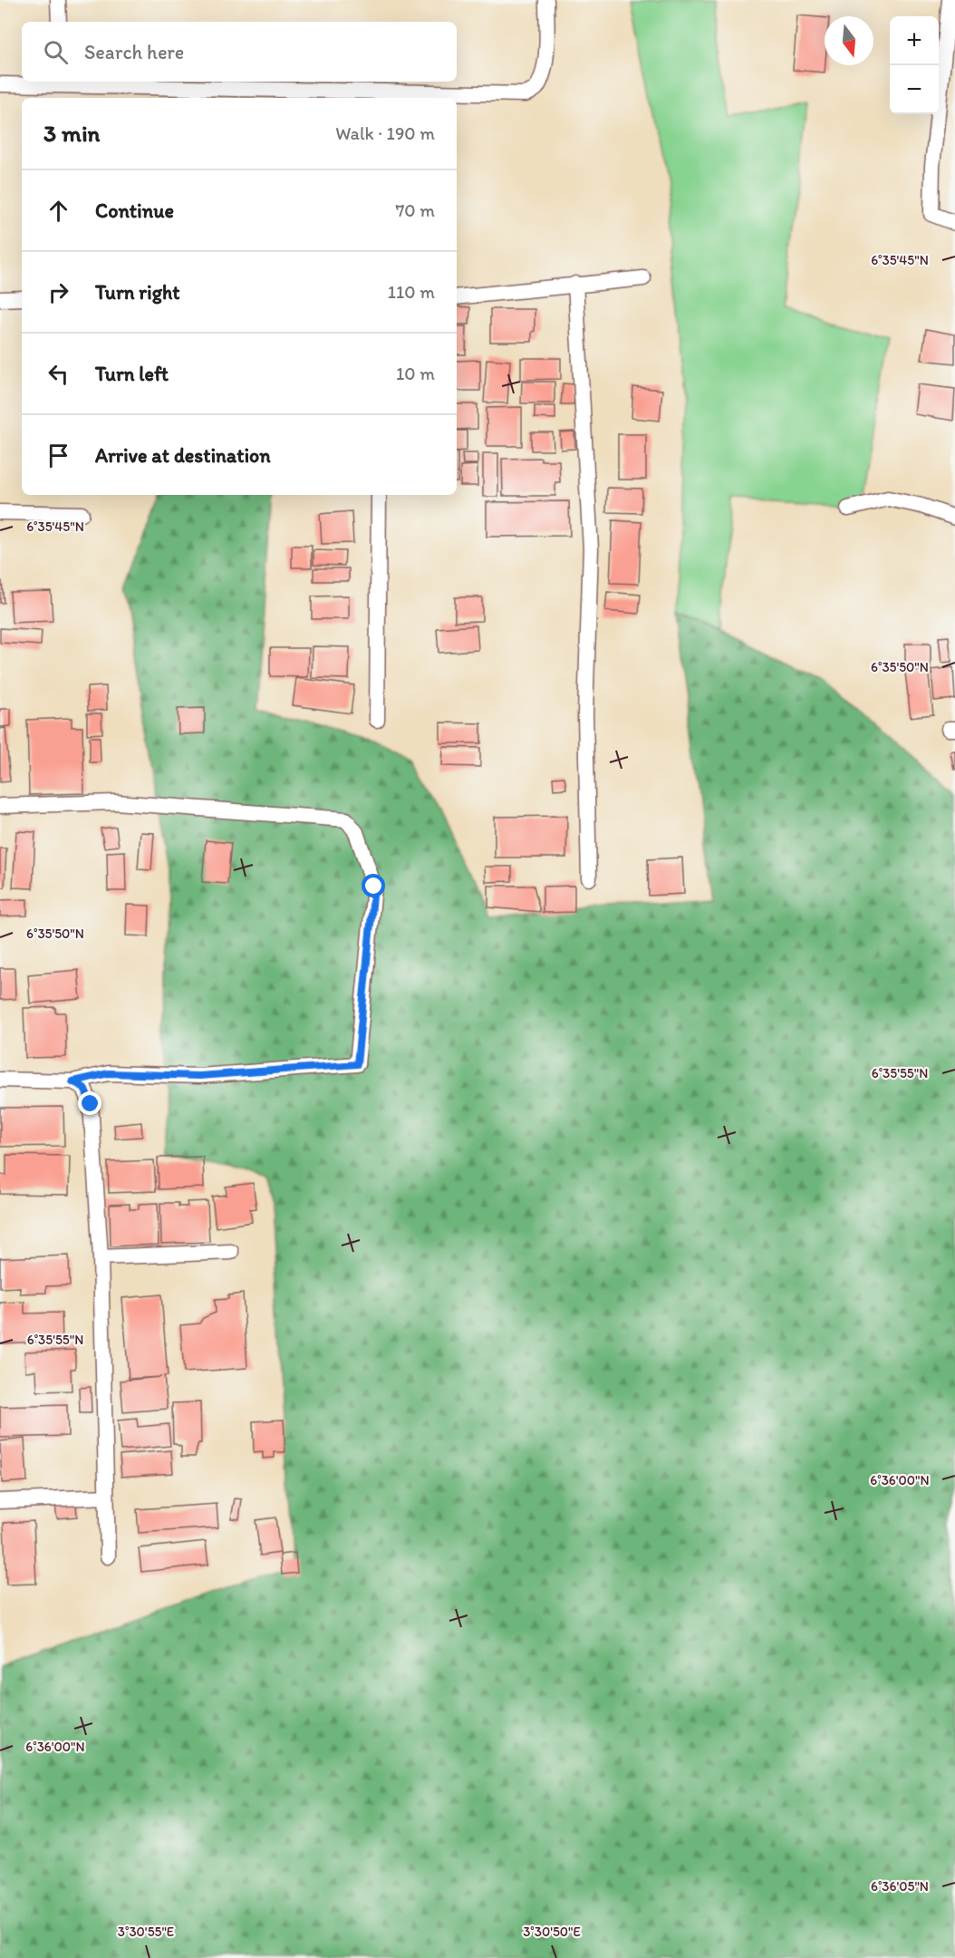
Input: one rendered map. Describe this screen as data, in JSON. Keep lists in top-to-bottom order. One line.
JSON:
{"north":"bottom","page":{"map_buttons":["+","−"],"search":"Search here","heading":["3 min","Walk · 190 m"],"list":[["Continue","70 m"],["Turn right","110 m"],["Turn left","10 m"],"Arrive at destination"]},"coordinates":["6°35'45\"N","6°35'50\"N","6°35'55\"N","6°36'00\"N","6°36'05\"N","3°30'55\"E","3°30'50\"E"]}
